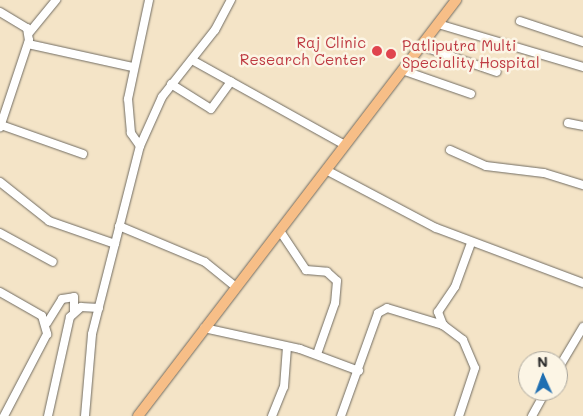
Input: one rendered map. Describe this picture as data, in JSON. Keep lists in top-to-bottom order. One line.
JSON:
{"places":["Raj Clinic Research Center","Patliputra Multi Speciality Hospital"],"north":"top"}
